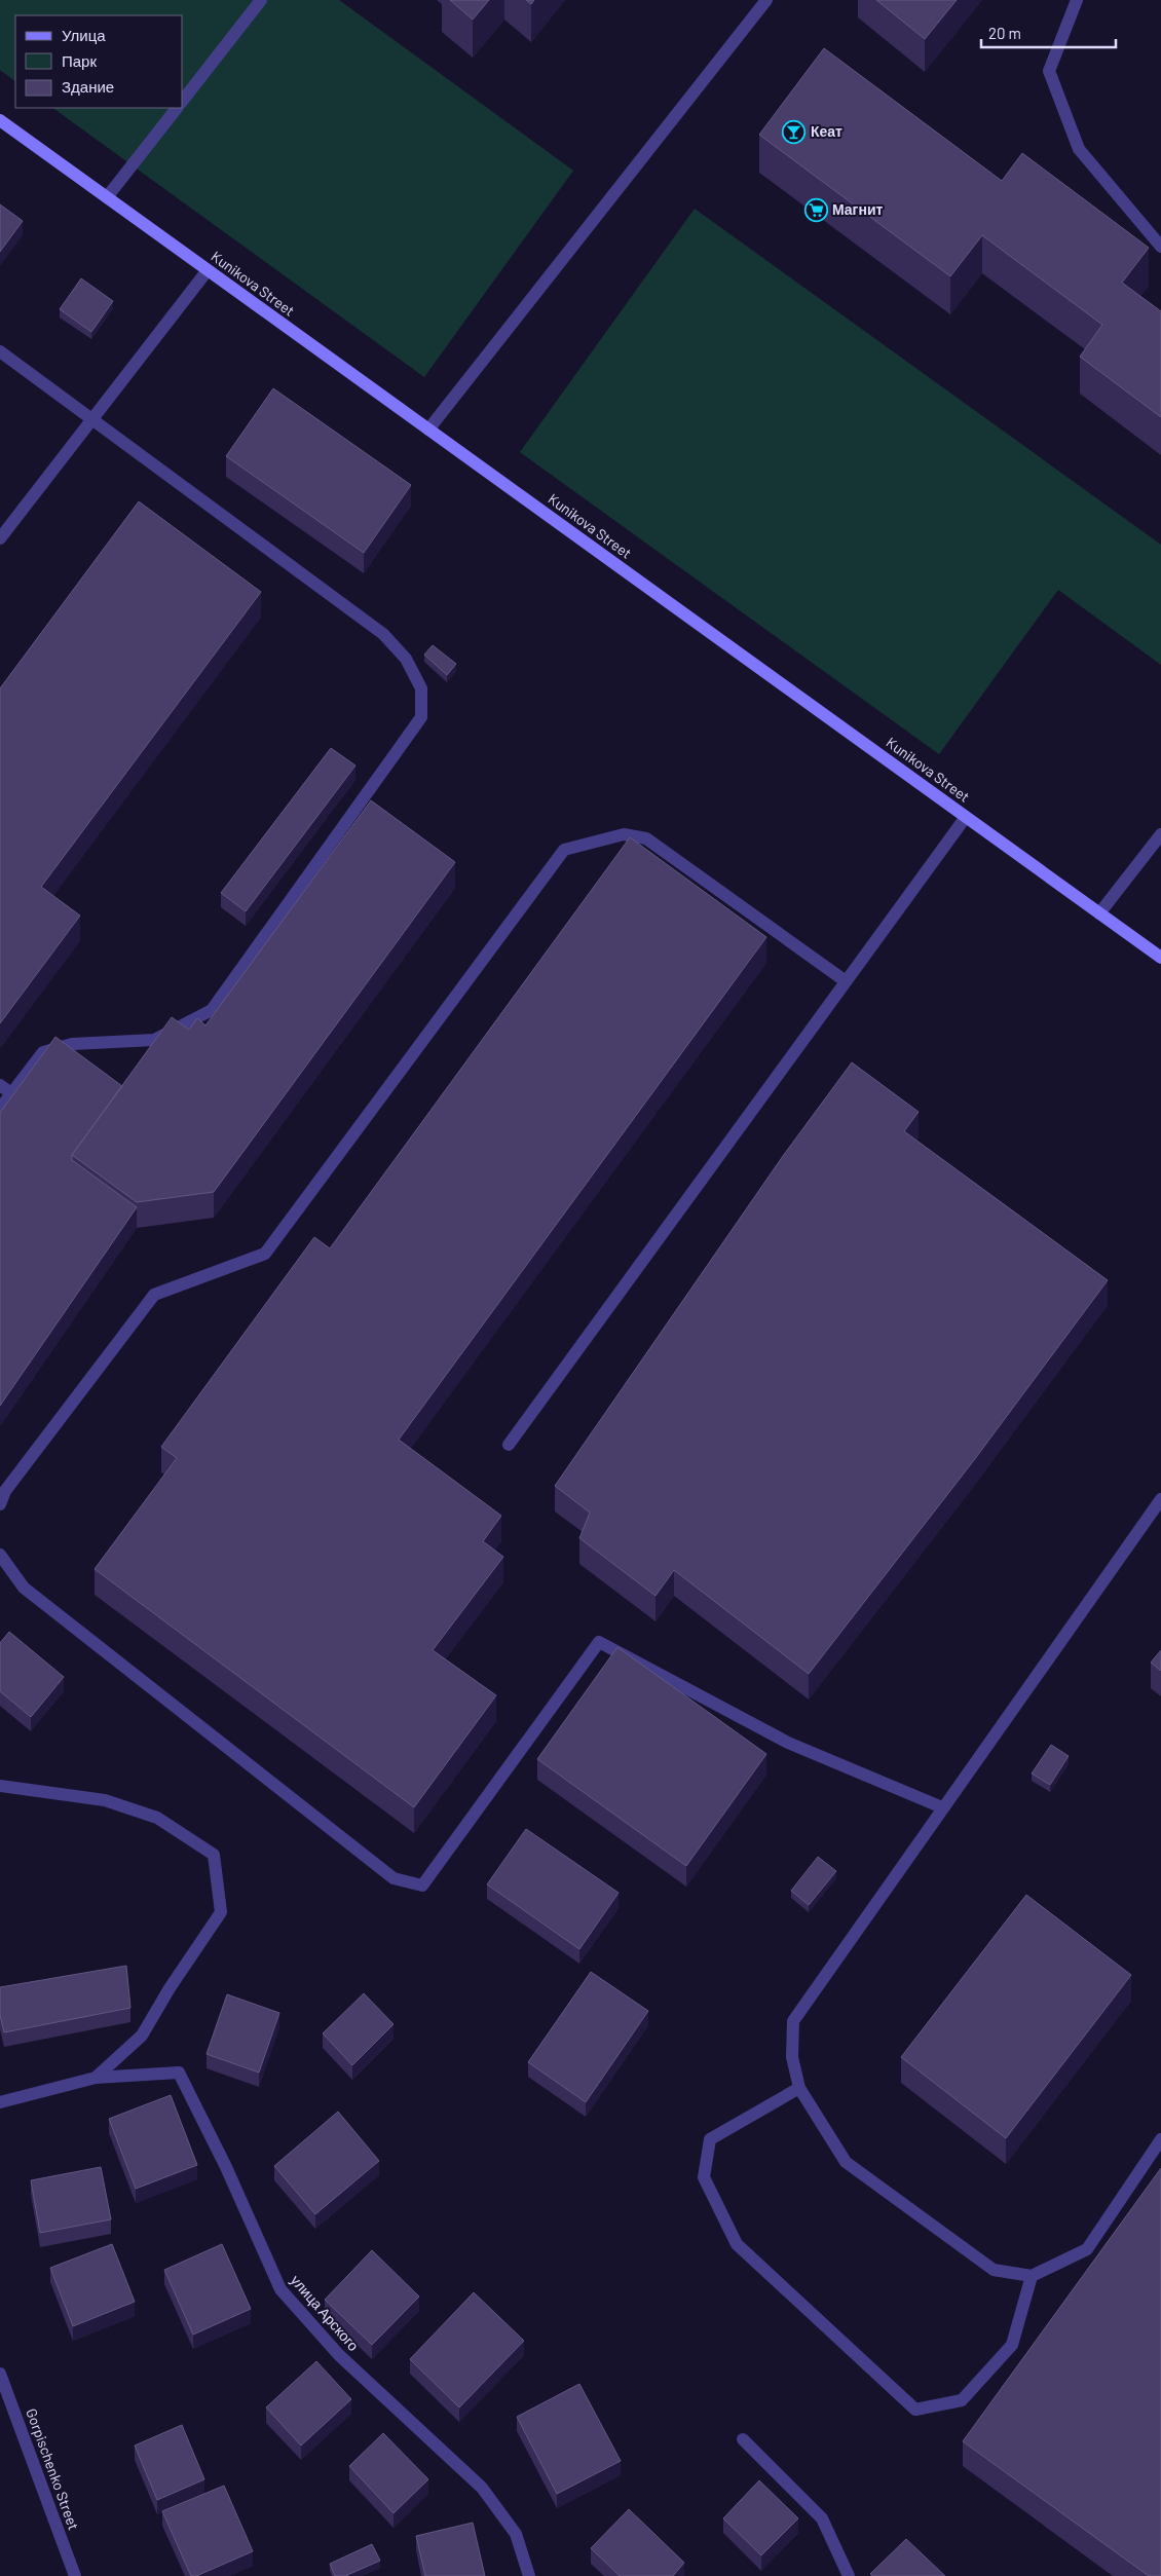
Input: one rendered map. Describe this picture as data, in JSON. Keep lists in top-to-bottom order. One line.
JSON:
{"streets":{"street":["Kunikova Street","улица Арского","Gorpischenko Street"]},"places":{"bar":["Кеат"],"supermarket":["Магнит"]},"legend":["Улица","Парк","Здание"],"scale_bar":"20 m"}
